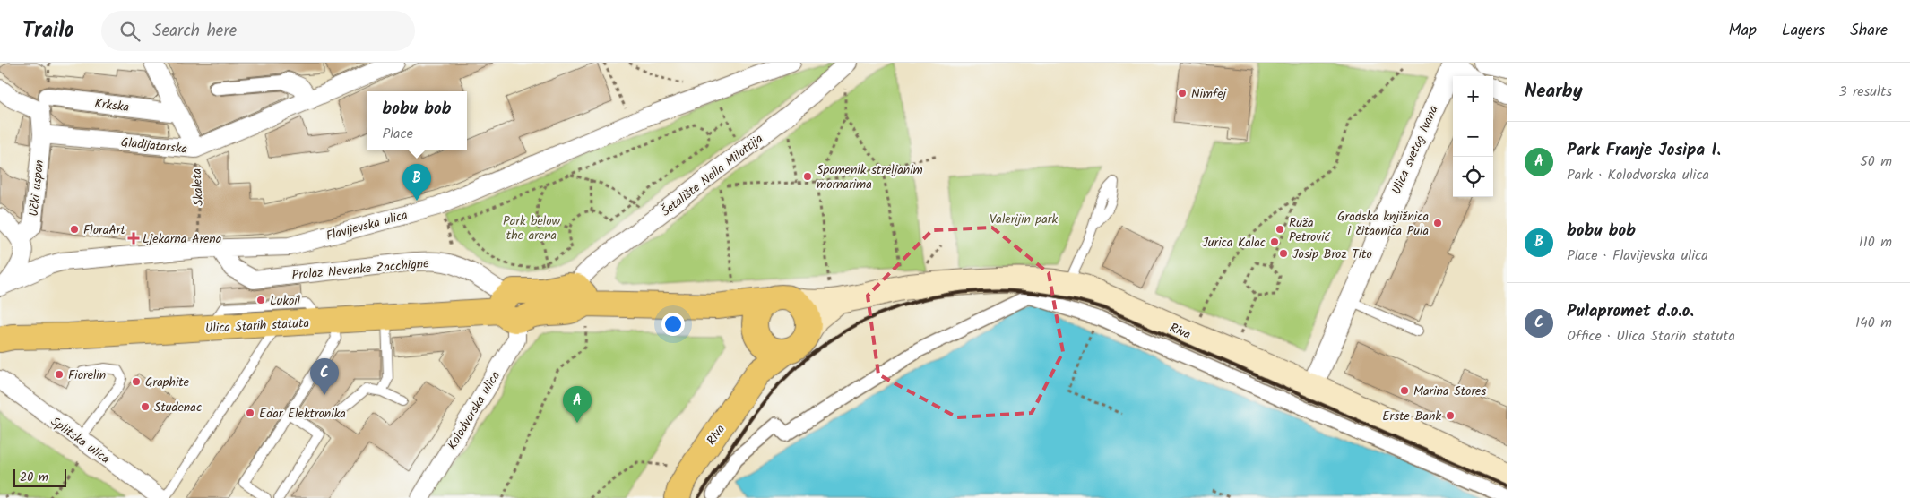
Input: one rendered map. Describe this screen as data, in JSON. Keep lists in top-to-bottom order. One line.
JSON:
{"streets":{"main road":["Ulica Starih statuta","Riva"],"street":["Krkska","Gladijatorska","Ulica svetog Ivana","Šetalište Nella Milottija","Učki uspon","Flavijevska ulica","Prolaz Nevenke Zacchigne","Kolodvorska ulica","Splitska ulica"],"path":["Skaleta"]},"crossings":[["Gladijatorska","Skaleta"],["Gladijatorska","Učki uspon"],["Ulica svetog Ivana","Riva"],["Šetalište Nella Milottija","Ulica Starih statuta"],["Flavijevska ulica","Prolaz Nevenke Zacchigne"],["Prolaz Nevenke Zacchigne","Ulica Starih statuta"],["Prolaz Nevenke Zacchigne","Kolodvorska ulica"],["Ulica Starih statuta","Riva"],["Ulica Starih statuta","Kolodvorska ulica"]],"parks":["Valerijin park","Park below the arena"],"places":{"other":["Nimfej","Spomenik streljanim mornarima","Gradska knjižnica i čitaonica Pula","FloraArt","Ruža Petrović","Jurica Kalac","Josip Broz Tito","Lukoil","Fiorelin","Graphite","Marina Stores","Studenac","Edar Elektronika","Erste Bank"],"health":["Ljekarna Arena"]},"scale_bar":"20 m","page":{"header":"Trailo","search":"Search here","nav":["Map","Layers","Share"],"heading":["Nearby","3 results"],"map_buttons":["+","−"],"popup":["bobu bob","Place"],"list":[{"mark":"A","name":"Park Franje Josipa I.","note":"Park · Kolodvorska ulica","value":"50 m"},{"mark":"B","name":"bobu bob","note":"Place · Flavijevska ulica","value":"110 m"},{"mark":"C","name":"Pulapromet d.o.o.","note":"Office · Ulica Starih statuta","value":"140 m"}],"pins":["B","C","A"],"scale":"20 m"}}
